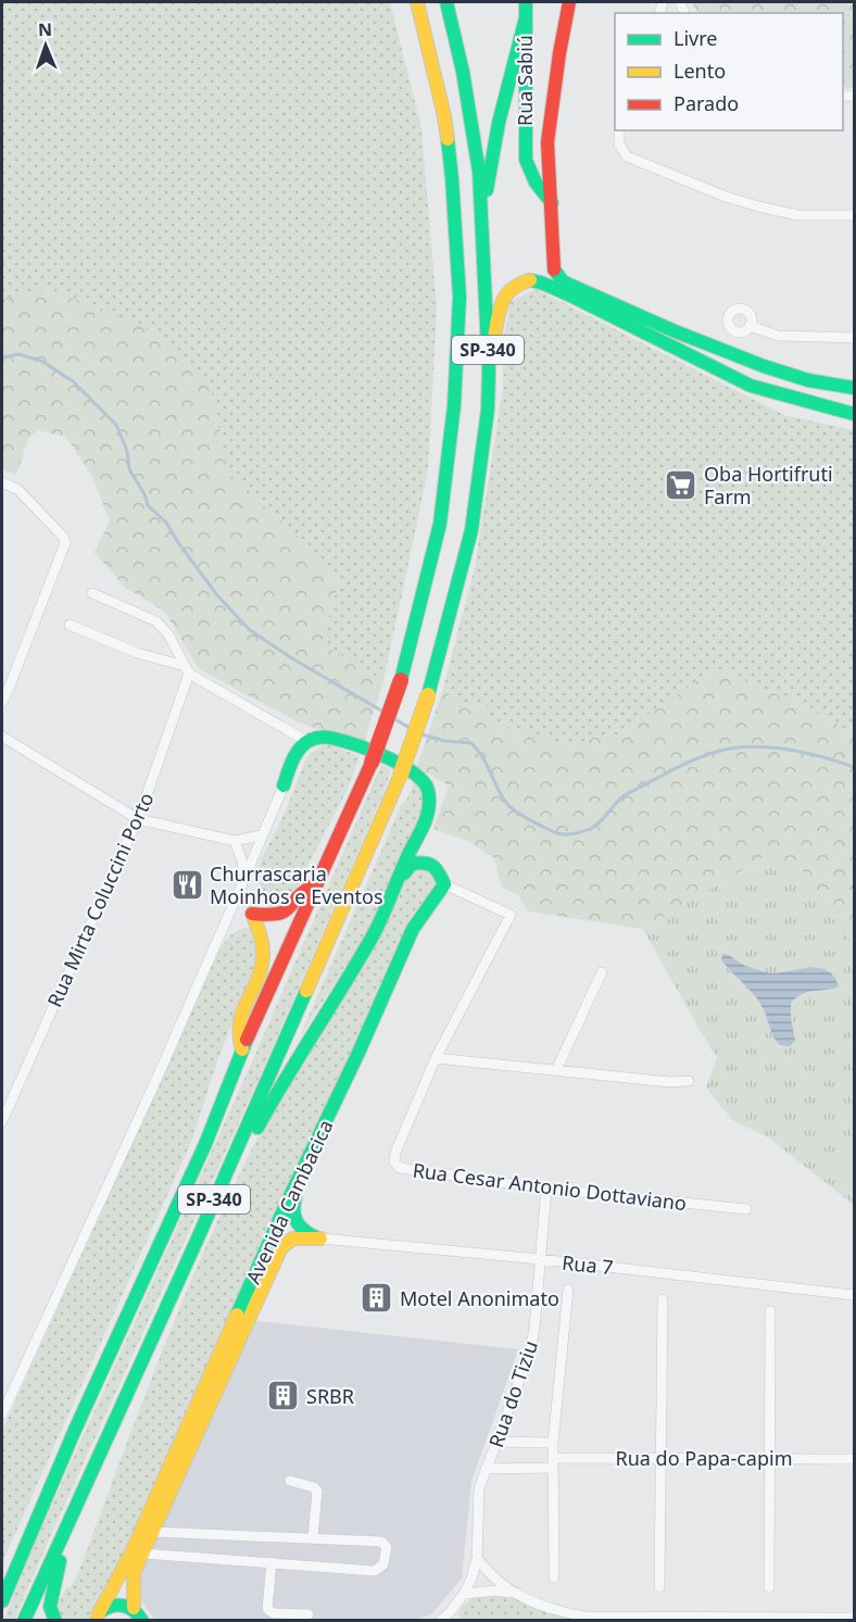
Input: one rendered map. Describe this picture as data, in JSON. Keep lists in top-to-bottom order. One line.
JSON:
{"streets":{"main road":["Rua Sabiú","SP-340","Avenida Cambacica"],"street":["Rua Mirta Coluccini Porto","Rua Cesar Antonio Dottaviano","Rua 7","Rua do Tiziu","Rua do Papa-capim"]},"crossings":[["Rua Cesar Antonio Dottaviano","Avenida Cambacica"],["Rua Cesar Antonio Dottaviano","Rua do Tiziu"],["Avenida Cambacica","Rua 7"],["Rua 7","Rua do Tiziu"],["Rua do Tiziu","Rua do Papa-capim"]],"places":{"supermarket":["Oba Hortifruti Farm"],"restaurant":["Churrascaria Moinhos e Eventos"],"building":["Motel Anonimato","SRBR"]},"legend":["Livre","Lento","Parado"],"north":"top"}
